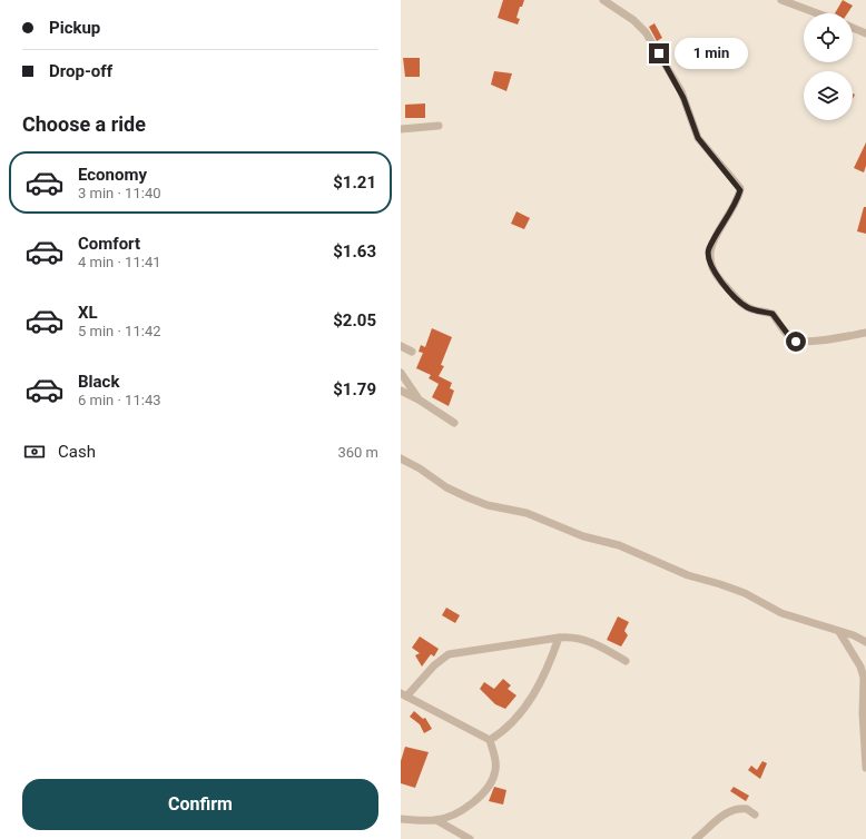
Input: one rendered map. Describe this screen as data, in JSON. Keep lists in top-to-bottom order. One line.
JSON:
{"page":{"banner":["Pickup","Drop-off"],"bubble":"1 min","heading":"Choose a ride","list":[{"name":"Economy","note":"3 min · 11:40","value":"$1.21"},{"name":"Comfort","note":"4 min · 11:41","value":"$1.63"},{"name":"XL","note":"5 min · 11:42","value":"$2.05"},{"name":"Black","note":"6 min · 11:43","value":"$1.79"}],"pay":["Cash","360 m"],"buttons":"Confirm"}}
